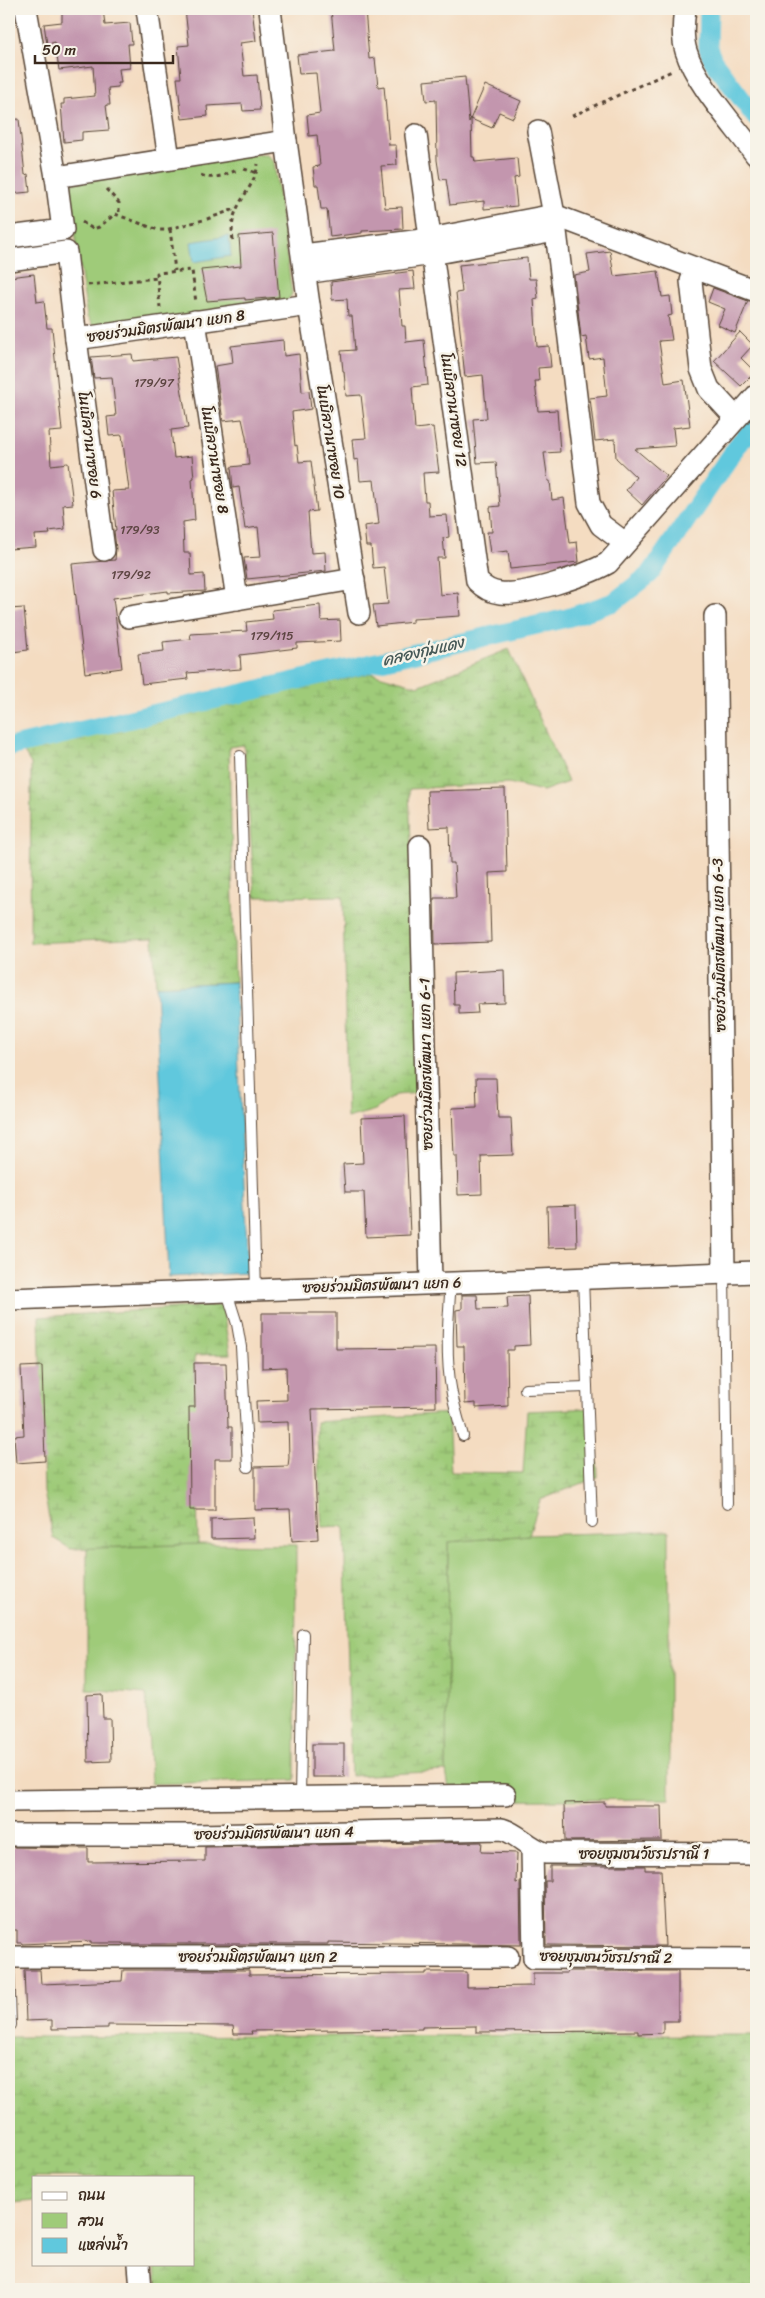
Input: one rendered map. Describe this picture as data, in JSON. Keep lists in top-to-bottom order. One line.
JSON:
{"streets":{"street":["ซอยร่วมมิตรพัฒนา แยก 8","โนเบิลวานาซอย 12","โนเบิลวานาซอย 10","โนเบิลวานาซอย 6","โนเบิลวานาซอย 8","ซอยร่วมมิตรพัฒนา แยก 6-3","ซอยร่วมมิตรพัฒนา แยก 6-1","ซอยร่วมมิตรพัฒนา แยก 6","ซอยร่วมมิตรพัฒนา แยก 4","ซอยชุมชนวัชรปราณี 1","ซอยร่วมมิตรพัฒนา แยก 2","ซอยชุมชนวัชรปราณี 2"]},"crossings":[["ซอยร่วมมิตรพัฒนา แยก 8","โนเบิลวานาซอย 10"],["ซอยร่วมมิตรพัฒนา แยก 8","โนเบิลวานาซอย 6"],["ซอยร่วมมิตรพัฒนา แยก 8","โนเบิลวานาซอย 8"],["ซอยร่วมมิตรพัฒนา แยก 6-3","ซอยร่วมมิตรพัฒนา แยก 6"],["ซอยร่วมมิตรพัฒนา แยก 6-1","ซอยร่วมมิตรพัฒนา แยก 6"],["ซอยร่วมมิตรพัฒนา แยก 4","ซอยชุมชนวัชรปราณี 1"],["ซอยร่วมมิตรพัฒนา แยก 4","ซอยชุมชนวัชรปราณี 2"],["ซอยชุมชนวัชรปราณี 1","ซอยชุมชนวัชรปราณี 2"]],"water":["คลองกุ่มแดง"],"house_numbers":["179/97","179/93","179/92","179/115"],"legend":["ถนน","สวน","แหล่งน้ำ"],"scale_bar":"50 m"}
